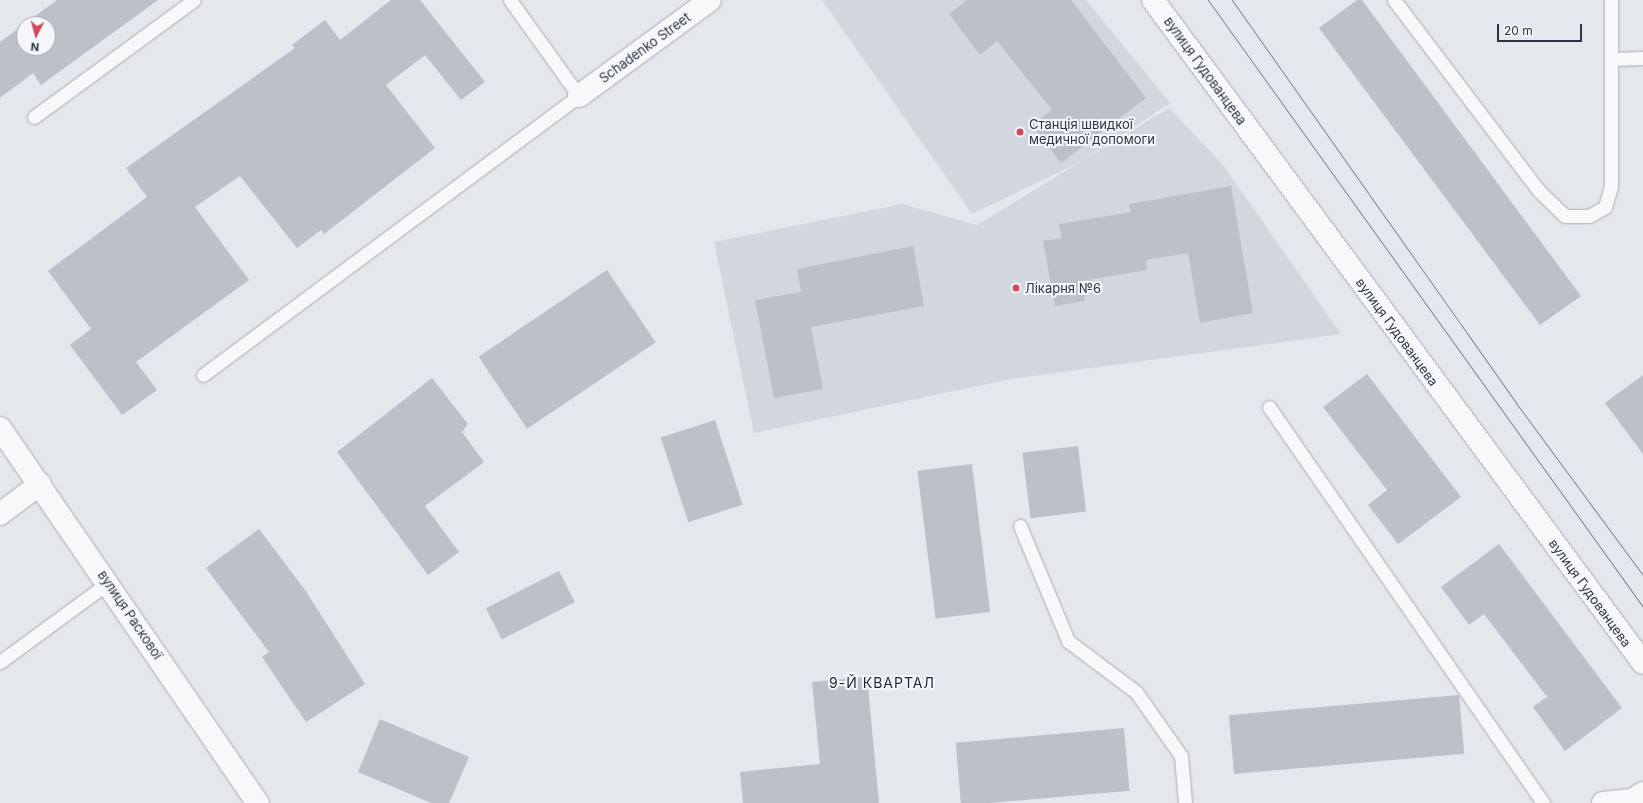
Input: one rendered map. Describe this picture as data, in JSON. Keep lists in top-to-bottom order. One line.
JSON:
{"streets":{"street":["Schadenko Street","вулиця Гудованцева","вулиця Раскової"]},"districts":["9-Й КВАРТАЛ"],"places":["Станція швидкої медичної допомоги","Лікарня №6"],"scale_bar":"20 m","north":"bottom"}
